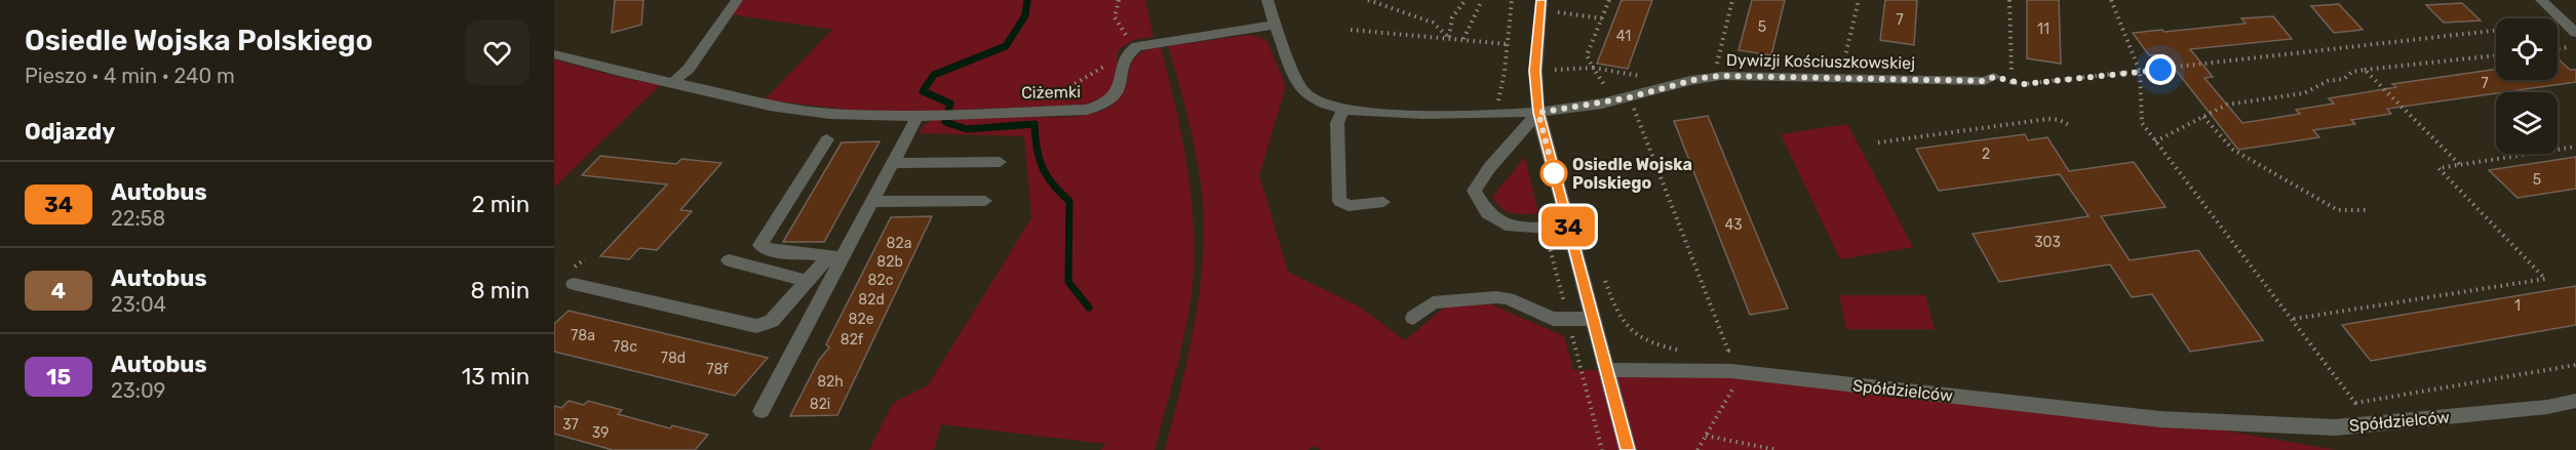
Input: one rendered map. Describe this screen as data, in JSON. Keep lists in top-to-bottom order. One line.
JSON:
{"streets":{"street":["Dywizji Kościuszkowskiej","Ciżemki","Spółdzielców"]},"places":["Osiedle Wojska Polskiego"],"lines":["bus line 34"],"house_numbers":["7","5","11","41","7","2","5","43","303","82a","82b","82c","82d","1","82e","78a","82f","78c","78d","78f","82h","82i","37","39"],"page":{"heading":[["Osiedle Wojska Polskiego","Pieszo · 4 min · 240 m"],"Odjazdy"],"on_map":"34","list":[{"mark":"34","name":"Autobus","note":"22:58","value":"2 min"},{"mark":"4","name":"Autobus","note":"23:04","value":"8 min"},{"mark":"15","name":"Autobus","note":"23:09","value":"13 min"}]}}
